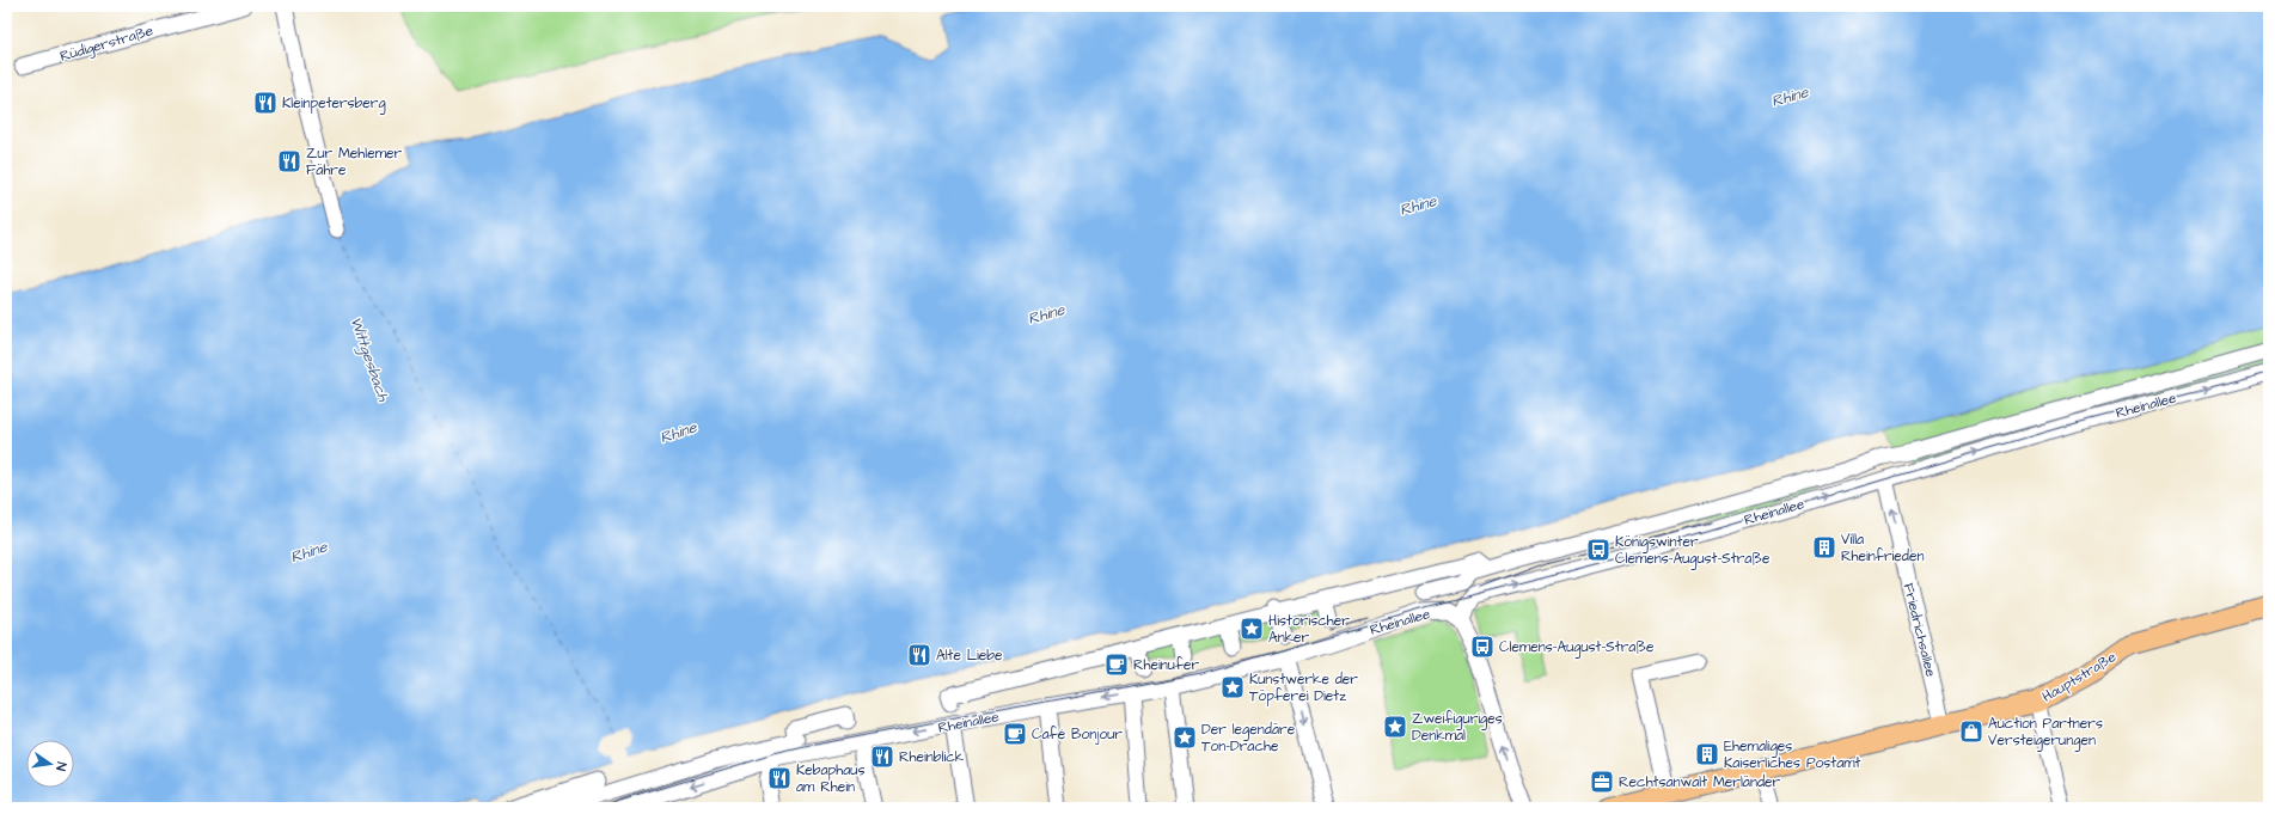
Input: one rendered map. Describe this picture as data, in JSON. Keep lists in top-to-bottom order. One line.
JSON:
{"streets":{"main road":["Hauptstraße"],"street":["Rüdigerstraße","Rheinallee","Friedrichsallee"]},"crossings":[["Rheinallee","Friedrichsallee"],["Friedrichsallee","Hauptstraße"]],"one_way":["Friedrichsallee"],"water":["Rhine","Wittgesbach"],"places":{"restaurant":["Kleinpetersberg","Zur Mehlemer Fähre","Alte Liebe","Rheinblick","Kebaphaus am Rhein"],"building":["Villa Rheinfrieden","Ehemaliges Kaiserliches Postamt"],"bus stop":["Königswinter Clemens-August-Straße","Clemens-August-Straße"],"place":["Historischer Anker","Kunstwerke der Töpferei Dietz","Zweifiguriges Denkmal","Der legendäre Ton-Drache"],"cafe":["Rheinufer","Café Bonjour"],"shop":["Auction Partners Versteigerungen"],"office":["Rechtsanwalt Merländer"]},"north":"right"}
